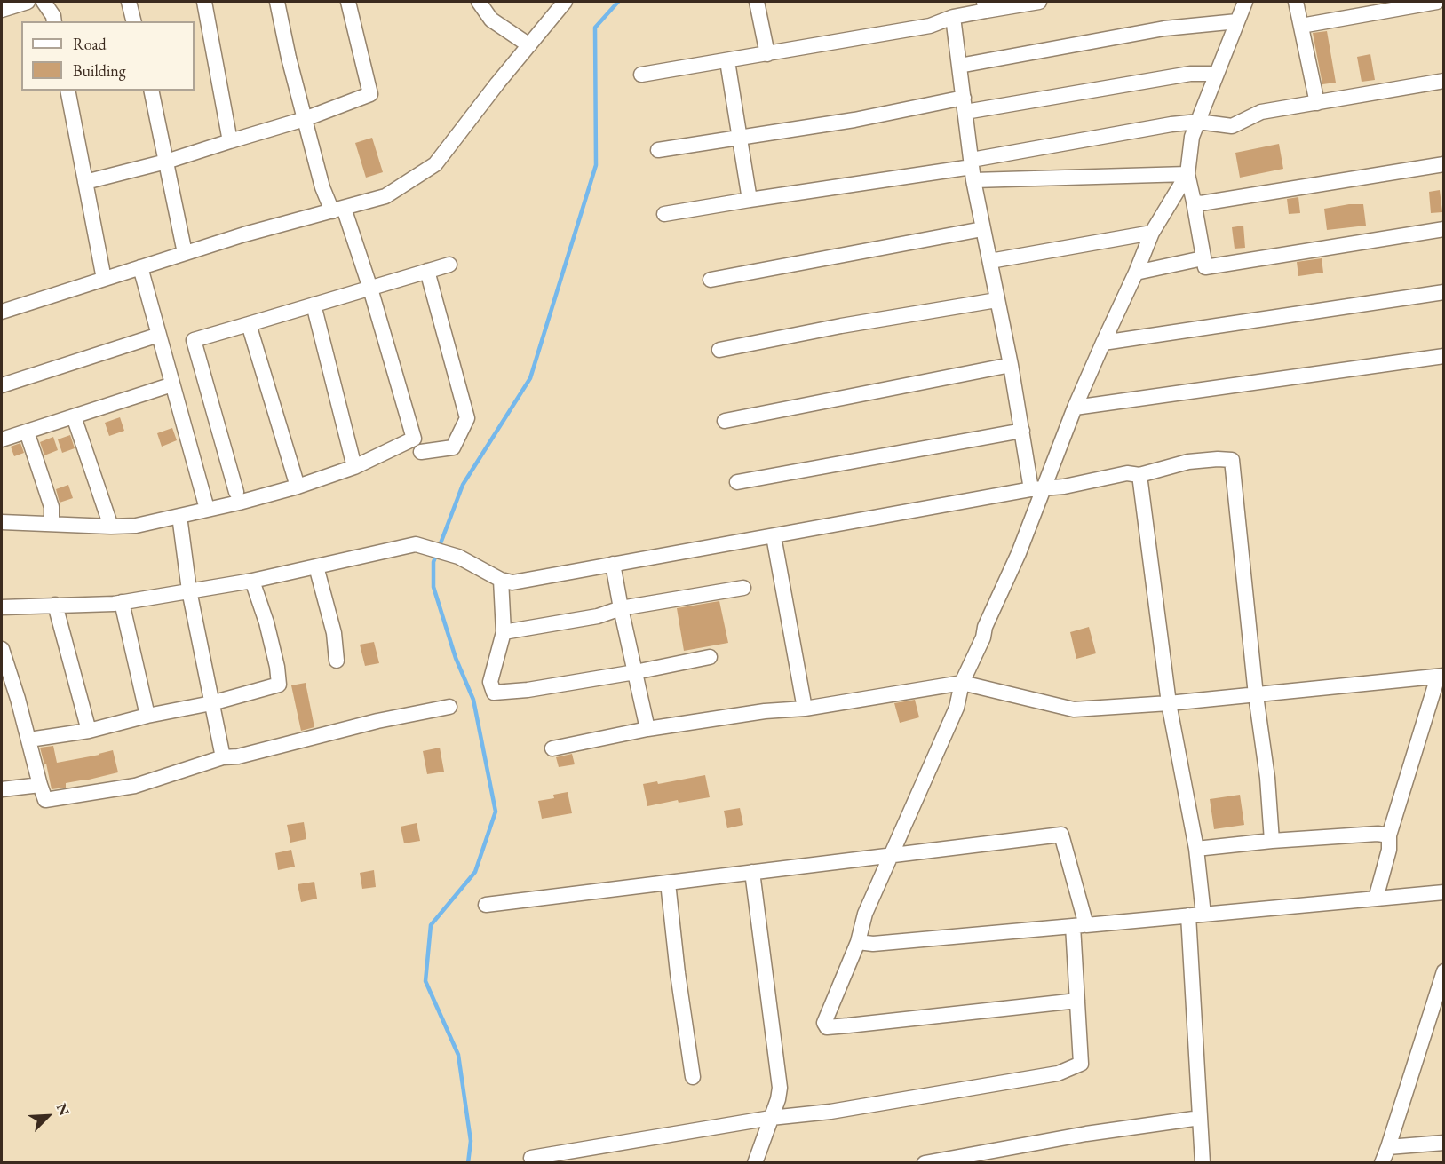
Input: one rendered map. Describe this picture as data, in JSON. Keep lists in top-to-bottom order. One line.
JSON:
{"legend":["Road","Building"],"north":"top right"}
